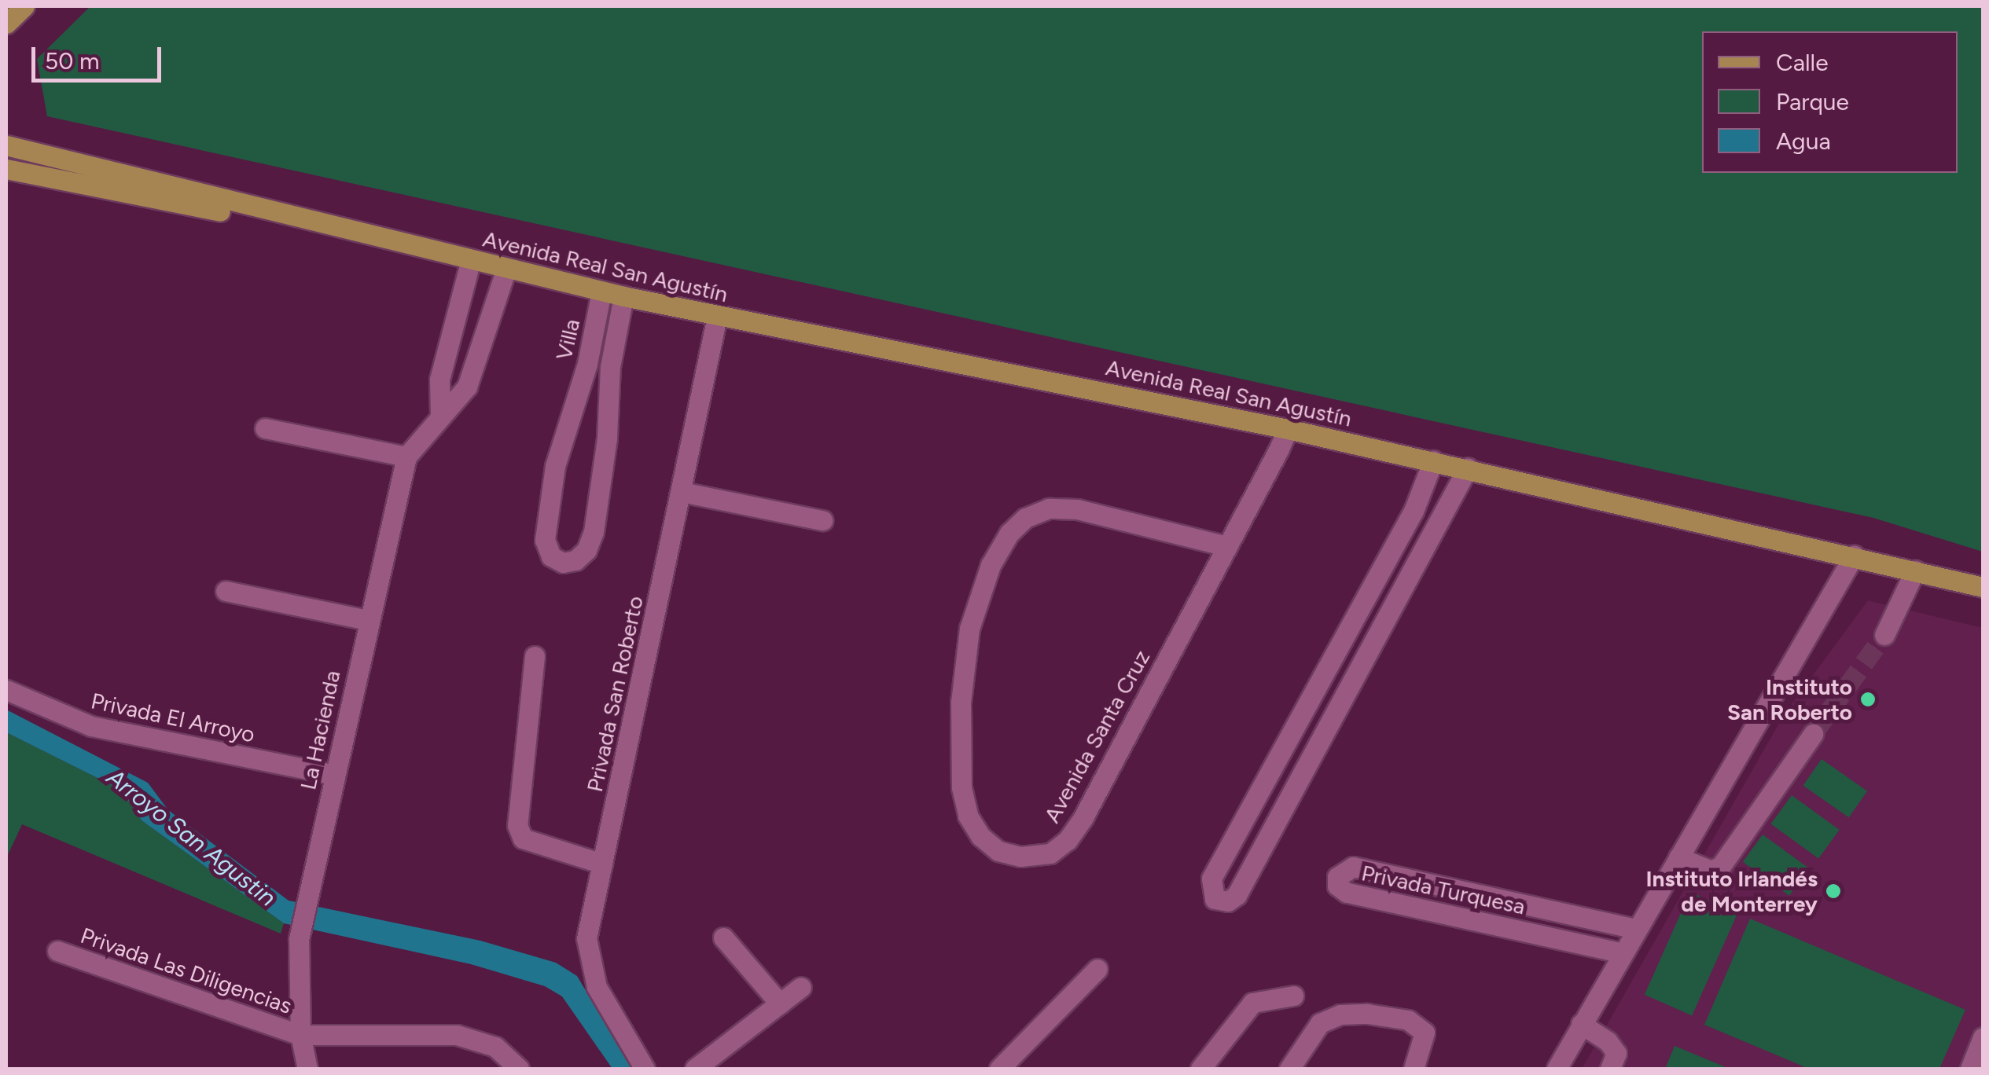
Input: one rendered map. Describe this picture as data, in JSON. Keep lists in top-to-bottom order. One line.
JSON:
{"streets":{"main road":["Avenida Real San Agustín"],"street":["Villa","Privada San Roberto","Privada El Arroyo","La Hacienda","Avenida Santa Cruz","Privada Turquesa","Privada Las Diligencias"]},"crossings":[["Avenida Real San Agustín","Villa"],["Avenida Real San Agustín","Privada San Roberto"],["Avenida Real San Agustín","La Hacienda"],["Avenida Real San Agustín","Avenida Santa Cruz"],["Privada El Arroyo","La Hacienda"],["La Hacienda","Privada Las Diligencias"]],"water":["Arroyo San Agustin"],"places":["Instituto San Roberto","Instituto Irlandés de Monterrey"],"legend":["Calle","Parque","Agua"],"scale_bar":"50 m"}
